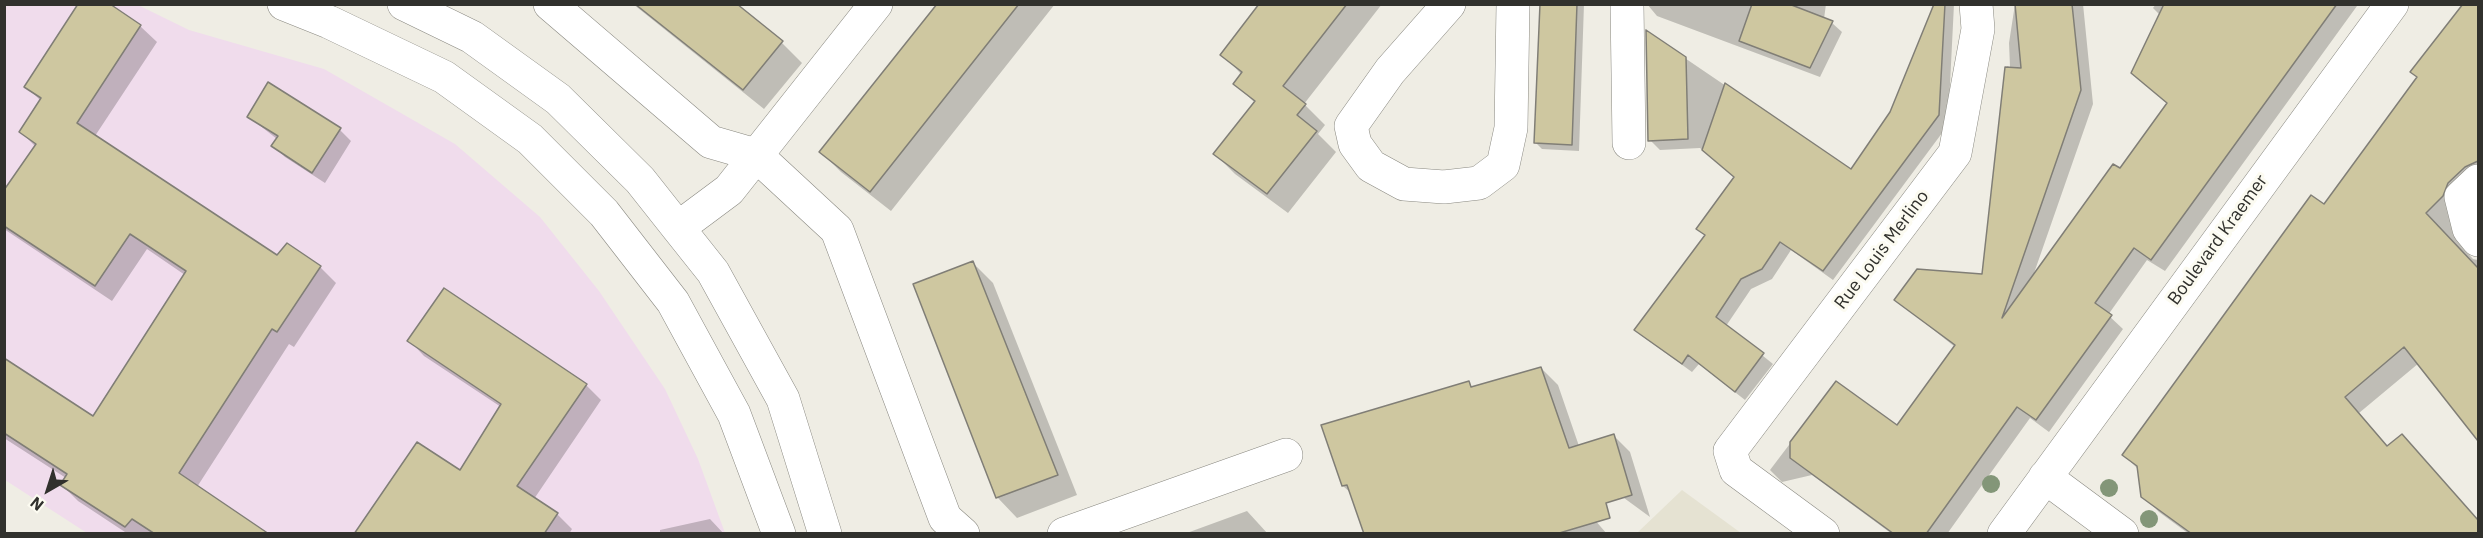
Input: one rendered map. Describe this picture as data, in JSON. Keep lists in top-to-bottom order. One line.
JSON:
{"streets":{"street":["Boulevard Kraemer","Rue Louis Merlino"]},"north":"bottom left"}
